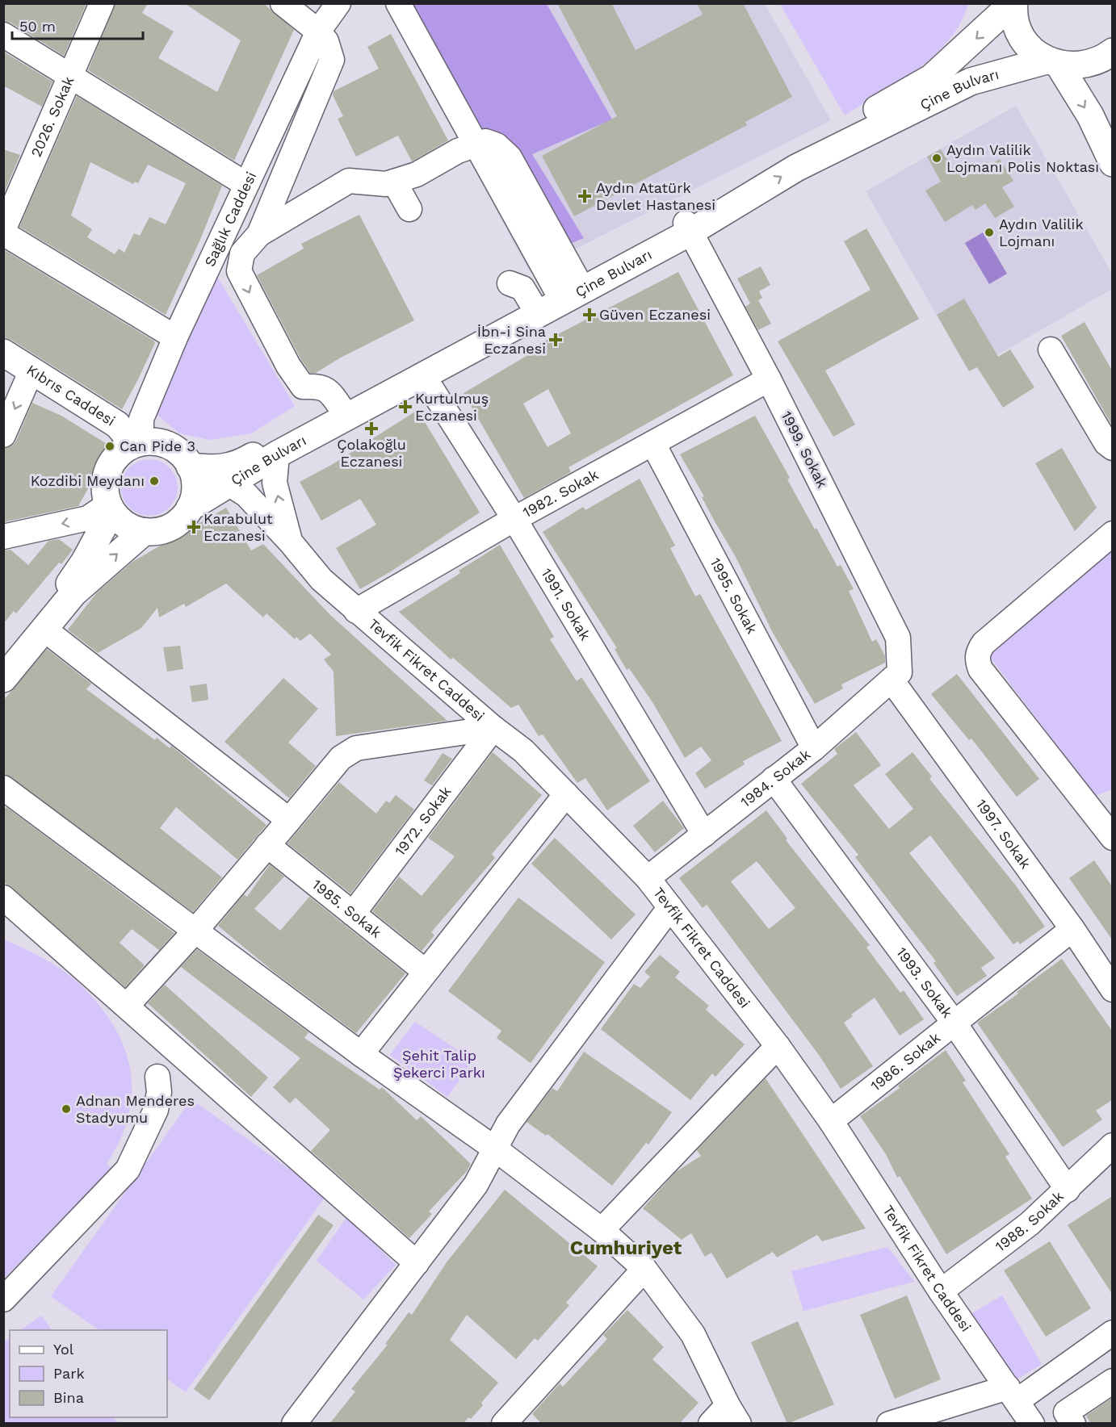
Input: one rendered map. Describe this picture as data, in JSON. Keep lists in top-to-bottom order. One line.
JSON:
{"streets":{"main road":["Çine Bulvarı","Kıbrıs Caddesi"],"street":["2026. Sokak","Sağlık Caddesi","1999. Sokak","1982. Sokak","1995. Sokak","1991. Sokak","Tevfik Fikret Caddesi","1984. Sokak","1972. Sokak","1997. Sokak","1985. Sokak","1993. Sokak","1986. Sokak","1988. Sokak"]},"crossings":[["Çine Bulvarı","Sağlık Caddesi"],["Çine Bulvarı","Kıbrıs Caddesi"],["Çine Bulvarı","1999. Sokak"],["Çine Bulvarı","1991. Sokak"],["Çine Bulvarı","Tevfik Fikret Caddesi"],["Sağlık Caddesi","Kıbrıs Caddesi"],["1999. Sokak","1982. Sokak"],["1999. Sokak","1984. Sokak"],["1999. Sokak","1997. Sokak"],["1982. Sokak","1995. Sokak"],["1982. Sokak","1991. Sokak"],["1982. Sokak","Tevfik Fikret Caddesi"],["1995. Sokak","1984. Sokak"],["1991. Sokak","1984. Sokak"],["Tevfik Fikret Caddesi","1984. Sokak"],["Tevfik Fikret Caddesi","1972. Sokak"],["Tevfik Fikret Caddesi","1986. Sokak"],["Tevfik Fikret Caddesi","1988. Sokak"],["1984. Sokak","1997. Sokak"],["1984. Sokak","1993. Sokak"],["1972. Sokak","1985. Sokak"],["1997. Sokak","1986. Sokak"],["1993. Sokak","1986. Sokak"],["1993. Sokak","1988. Sokak"]],"districts":["Cumhuriyet"],"parks":["Şehit Talip Şekerci Parkı"],"places":{"other":["Aydın Valilik Lojmanı Polis Noktası","Aydın Valilik Lojmanı","Can Pide 3","Kozdibi Meydanı","Adnan Menderes Stadyumu"],"health":["Aydın Atatürk Devlet Hastanesi","Güven Eczanesi","İbn-i Sina Eczanesi","Kurtulmuş Eczanesi","Çolakoğlu Eczanesi","Karabulut Eczanesi"]},"legend":["Yol","Park","Bina"],"scale_bar":"50 m"}
